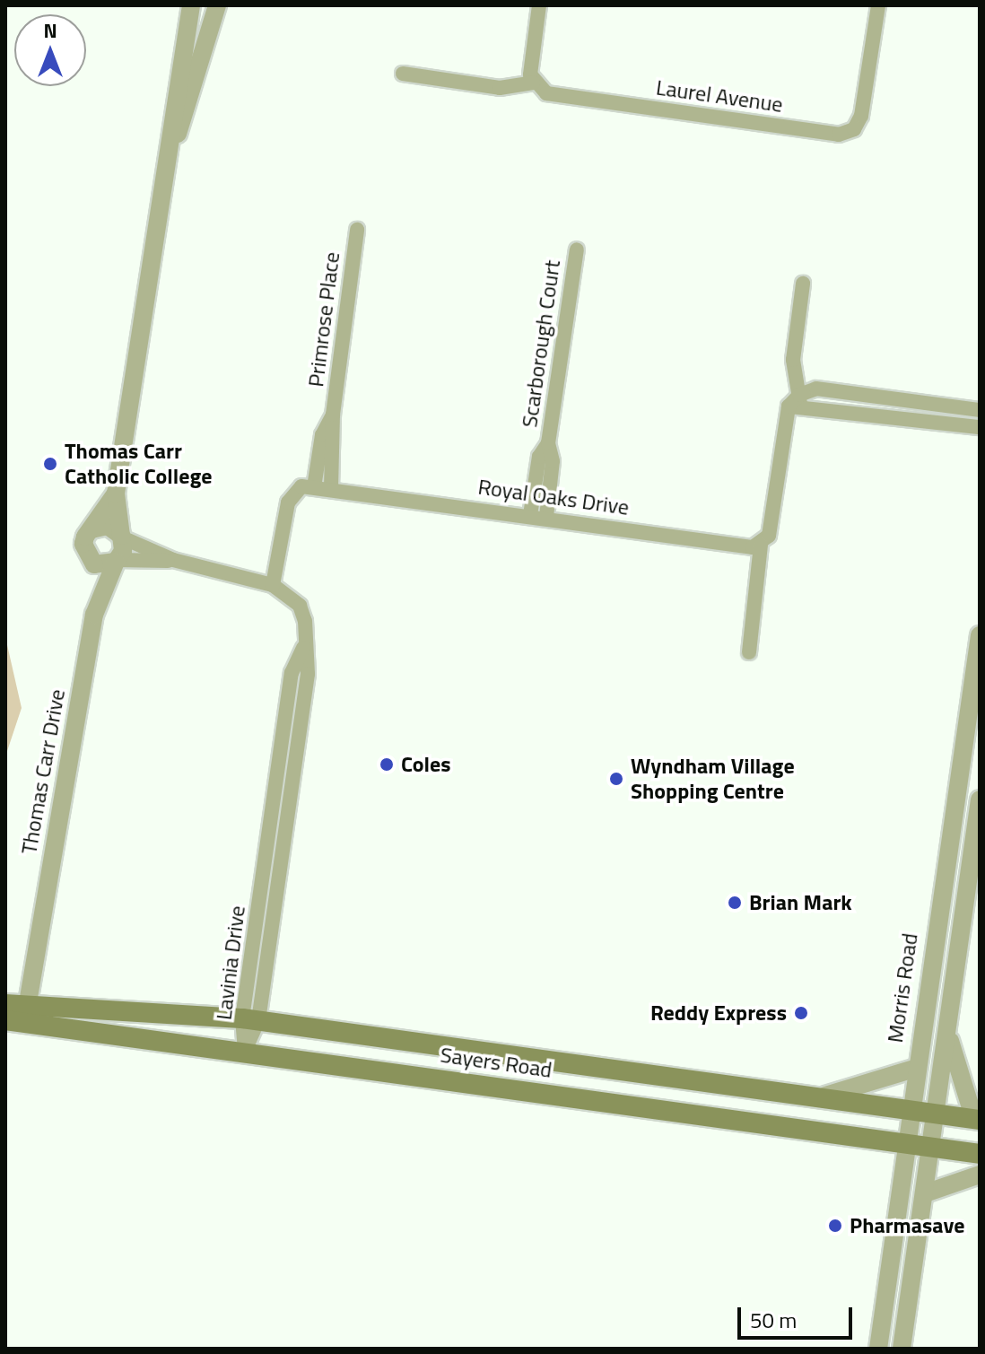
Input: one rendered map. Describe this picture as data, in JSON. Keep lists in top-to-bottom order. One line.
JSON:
{"streets":{"main road":["Sayers Road"],"street":["Laurel Avenue","Primrose Place","Scarborough Court","Royal Oaks Drive","Thomas Carr Drive","Lavinia Drive","Morris Road"]},"crossings":[["Primrose Place","Royal Oaks Drive"],["Scarborough Court","Royal Oaks Drive"],["Thomas Carr Drive","Lavinia Drive"],["Thomas Carr Drive","Sayers Road"],["Lavinia Drive","Sayers Road"],["Morris Road","Sayers Road"]],"places":["Thomas Carr Catholic College","Coles","Wyndham Village Shopping Centre","Brian Mark","Reddy Express","Pharmasave"],"scale_bar":"50 m","north":"top"}
